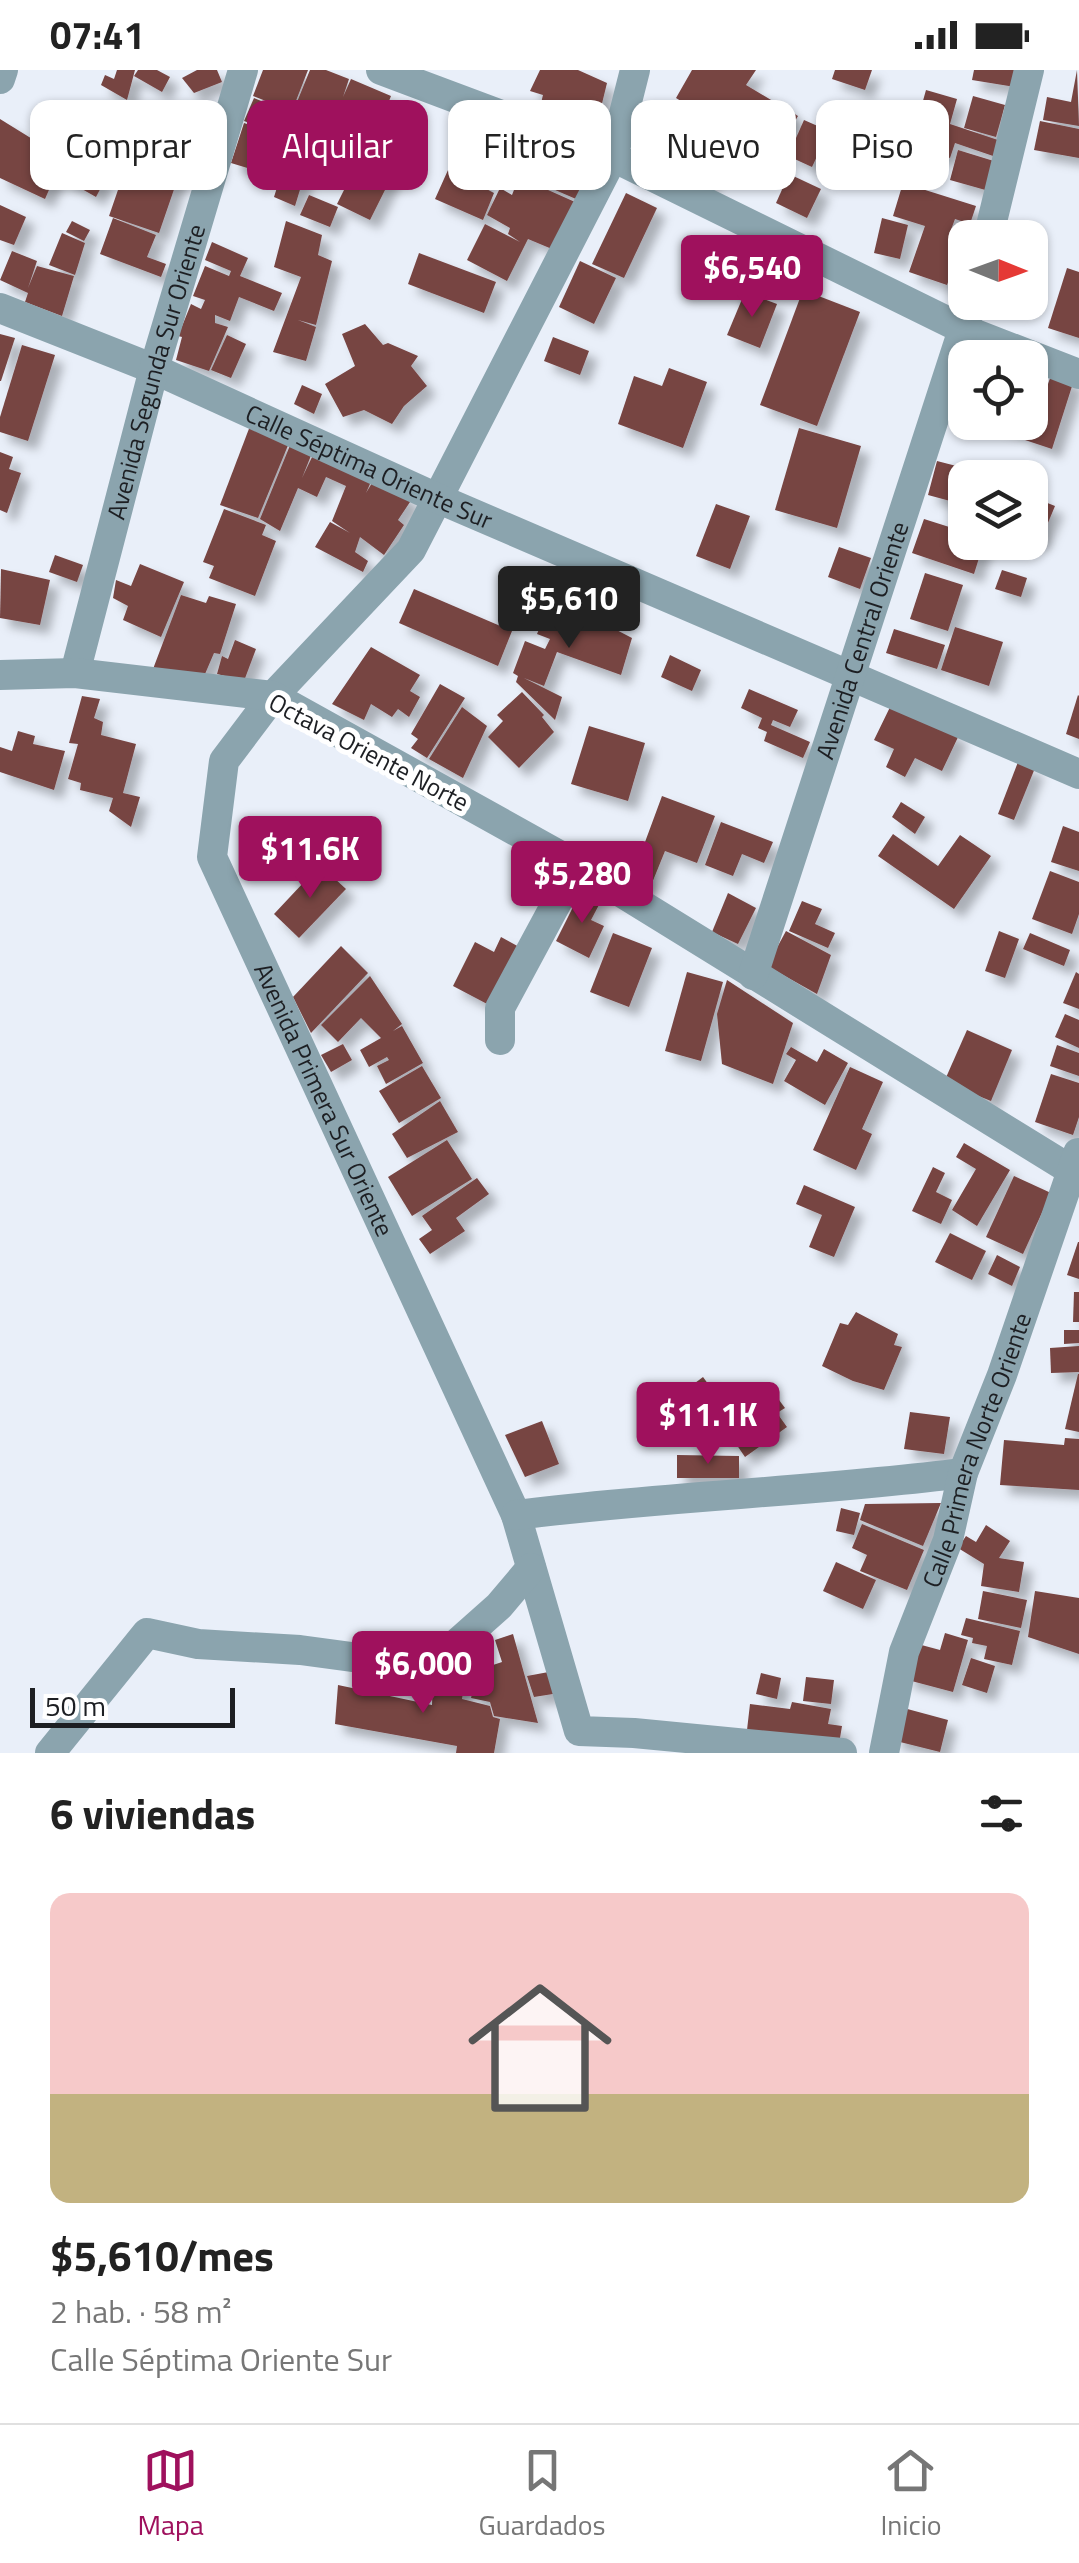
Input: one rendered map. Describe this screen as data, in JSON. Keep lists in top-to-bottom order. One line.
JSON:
{"streets":{"street":["Avenida Segunda Sur Oriente","Calle Séptima Oriente Sur","Avenida Central Oriente","Octava Oriente Norte","Avenida Primera Sur Oriente","Calle Primera Norte Oriente"]},"crossings":[["Avenida Segunda Sur Oriente","Calle Séptima Oriente Sur"],["Avenida Segunda Sur Oriente","Octava Oriente Norte"],["Calle Séptima Oriente Sur","Avenida Central Oriente"],["Calle Séptima Oriente Sur","Avenida Primera Sur Oriente"],["Avenida Central Oriente","Octava Oriente Norte"],["Octava Oriente Norte","Avenida Primera Sur Oriente"],["Octava Oriente Norte","Calle Primera Norte Oriente"]],"scale_bar":"50 m","north":"right","page":{"status":"07:41","chip":["Comprar","Alquilar","Filtros","Nuevo","Piso"],"price":["$6,540","$5,610","$11.6K","$5,280","$11.1K","$6,000"],"scale":"50 m","heading":"6 viviendas","list":[{"name":"$5,610/mes","note":"2 hab. · 58 m² · Calle Séptima Oriente Sur"}],"tabs":["Mapa","Guardados","Inicio"]}}
